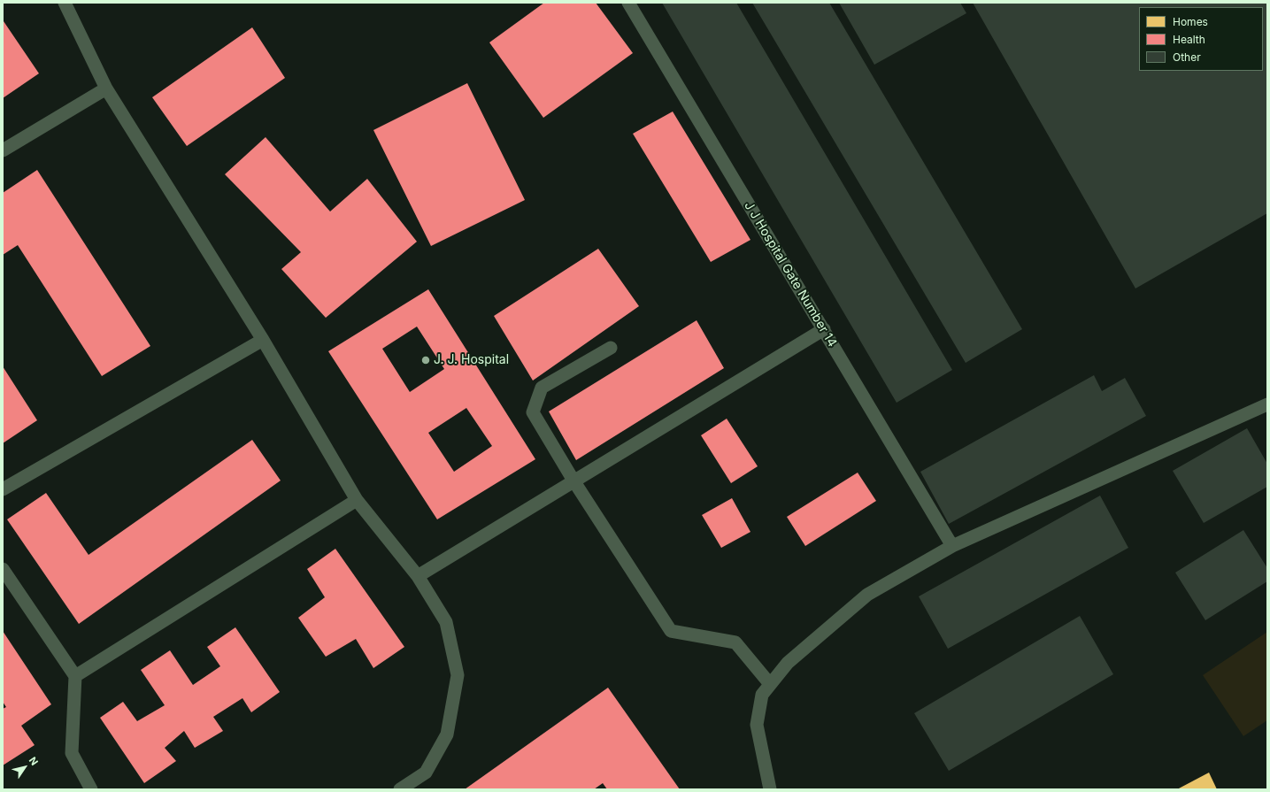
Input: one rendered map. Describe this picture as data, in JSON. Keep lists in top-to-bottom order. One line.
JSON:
{"streets":{"lane":["J J Hospital Gate Number 14"]},"places":["J. J. Hospital"],"legend":["Homes","Health","Other"],"north":"top right"}
